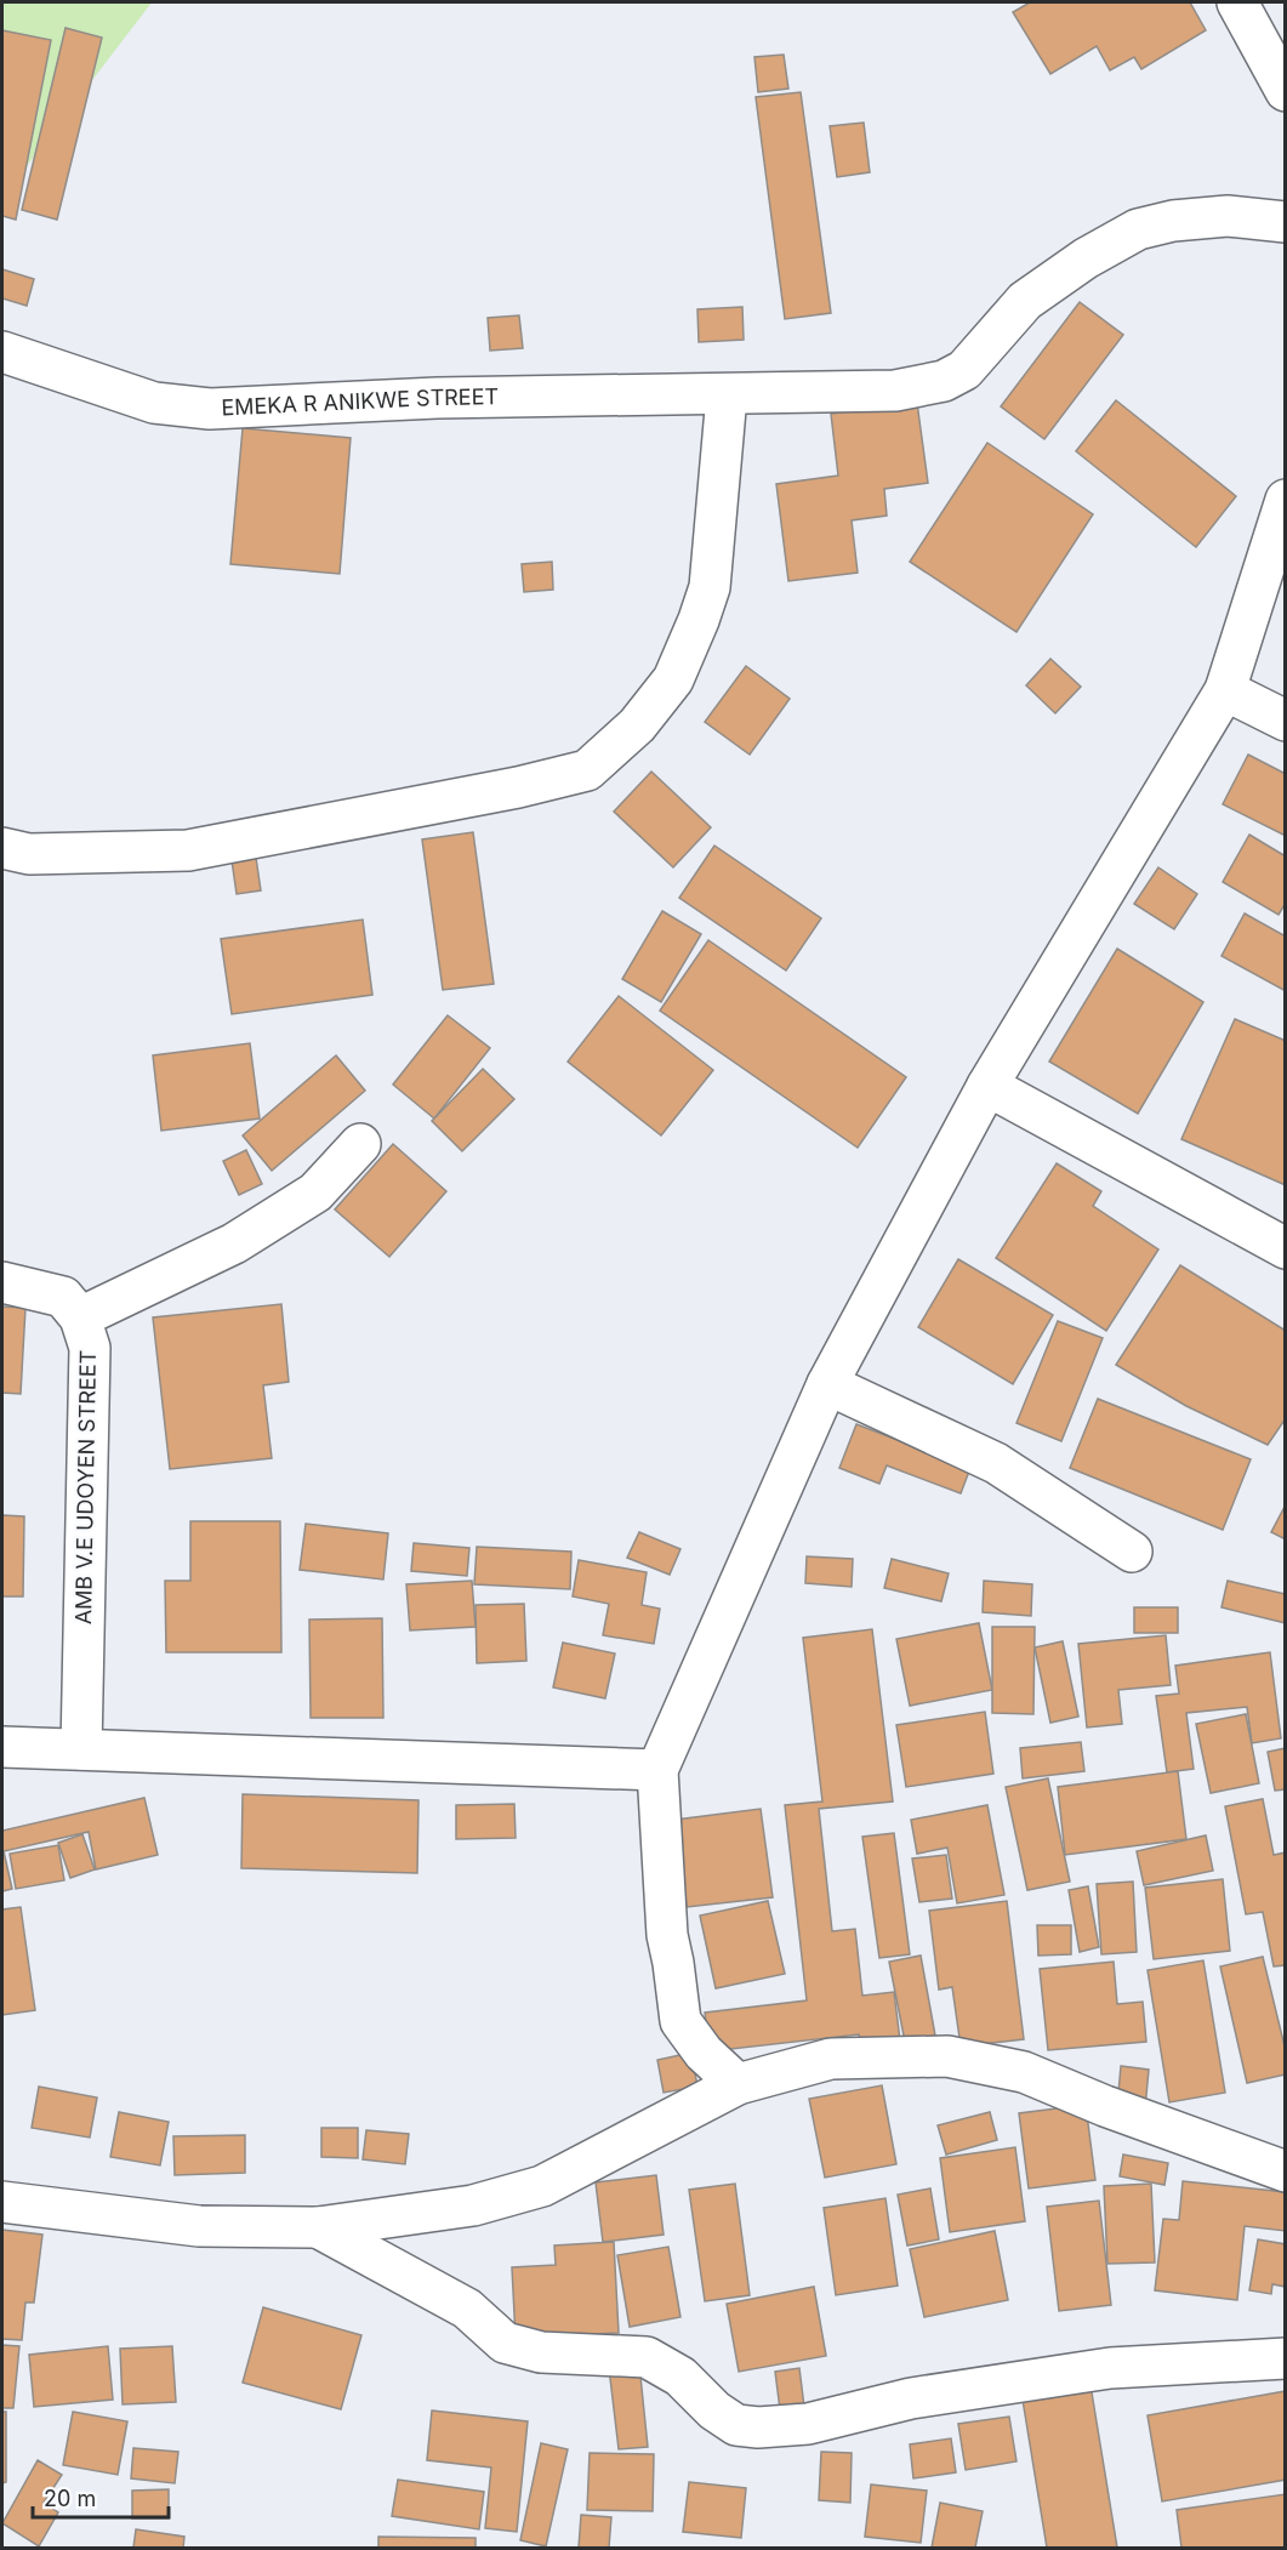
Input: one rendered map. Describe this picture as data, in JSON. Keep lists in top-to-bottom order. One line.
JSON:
{"streets":{"street":["EMEKA R ANIKWE STREET","AMB V.E UDOYEN STREET"]},"scale_bar":"20 m"}
